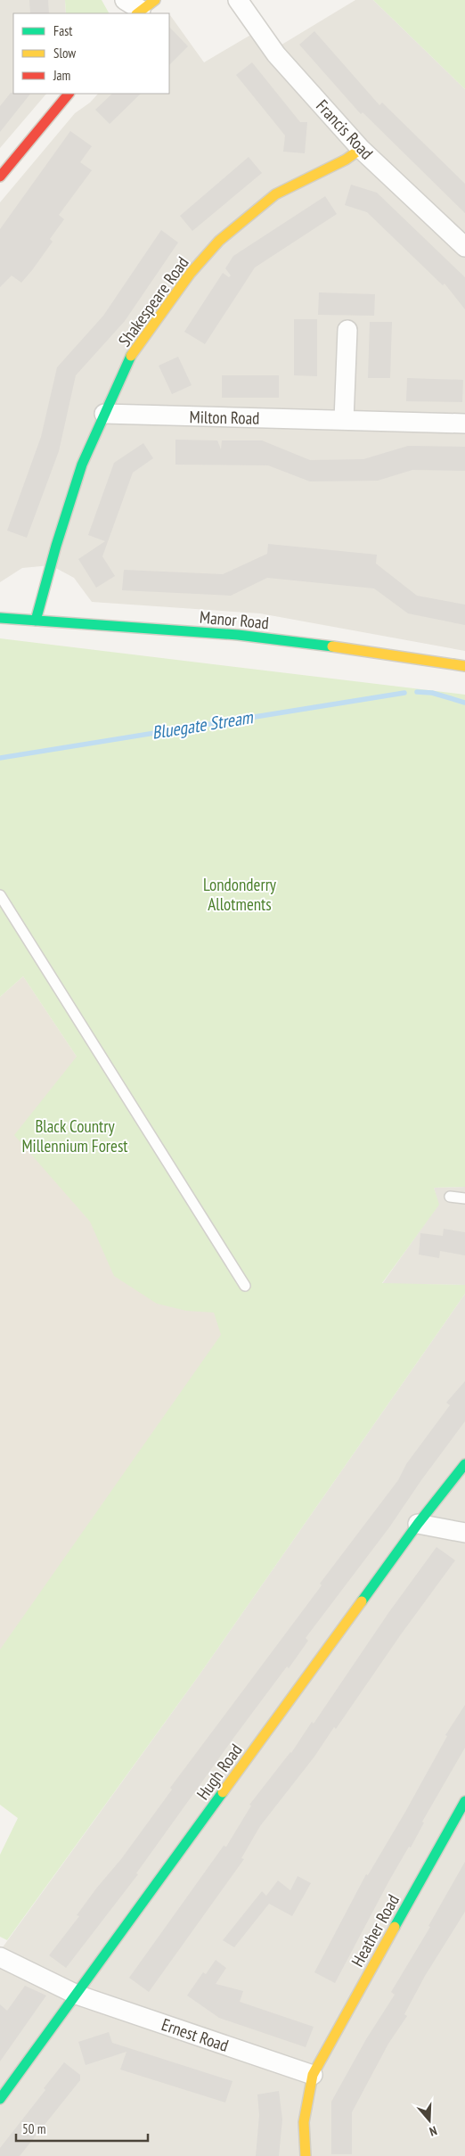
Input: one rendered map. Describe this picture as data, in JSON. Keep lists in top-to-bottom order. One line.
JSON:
{"streets":{"street":["Francis Road","Shakespeare Road","Milton Road","Manor Road","Hugh Road","Heather Road","Ernest Road"]},"crossings":[["Francis Road","Shakespeare Road"],["Shakespeare Road","Milton Road"],["Shakespeare Road","Manor Road"],["Hugh Road","Ernest Road"],["Heather Road","Ernest Road"]],"water":["Bluegate Stream"],"parks":["Londonderry Allotments","Black Country Millennium Forest"],"legend":["Fast","Slow","Jam"],"scale_bar":"50 m","north":"bottom"}
